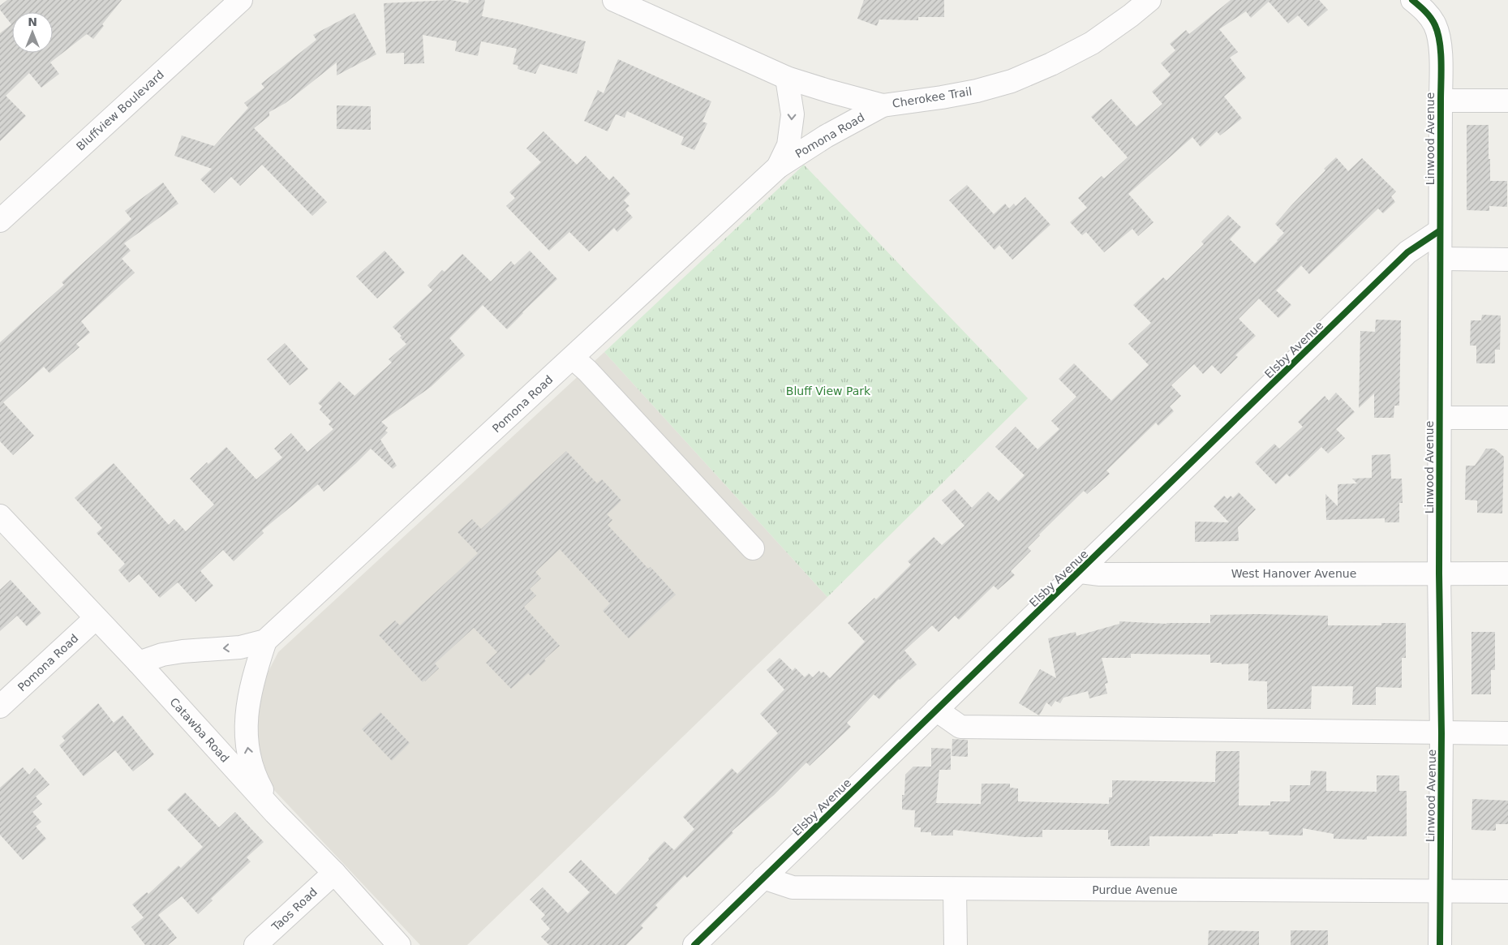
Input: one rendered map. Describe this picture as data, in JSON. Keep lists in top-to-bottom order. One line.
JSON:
{"streets":{"street":["Cherokee Trail","Bluffview Boulevard","Pomona Road","Linwood Avenue","Elsby Avenue","West Hanover Avenue","Catawba Road","Purdue Avenue","Taos Road"]},"crossings":[["Cherokee Trail","Pomona Road"],["Pomona Road","Catawba Road"],["Linwood Avenue","Elsby Avenue"],["Linwood Avenue","West Hanover Avenue"],["Linwood Avenue","Purdue Avenue"],["Elsby Avenue","West Hanover Avenue"],["Elsby Avenue","Purdue Avenue"],["Catawba Road","Taos Road"]],"parks":["Bluff View Park"],"north":"top"}
